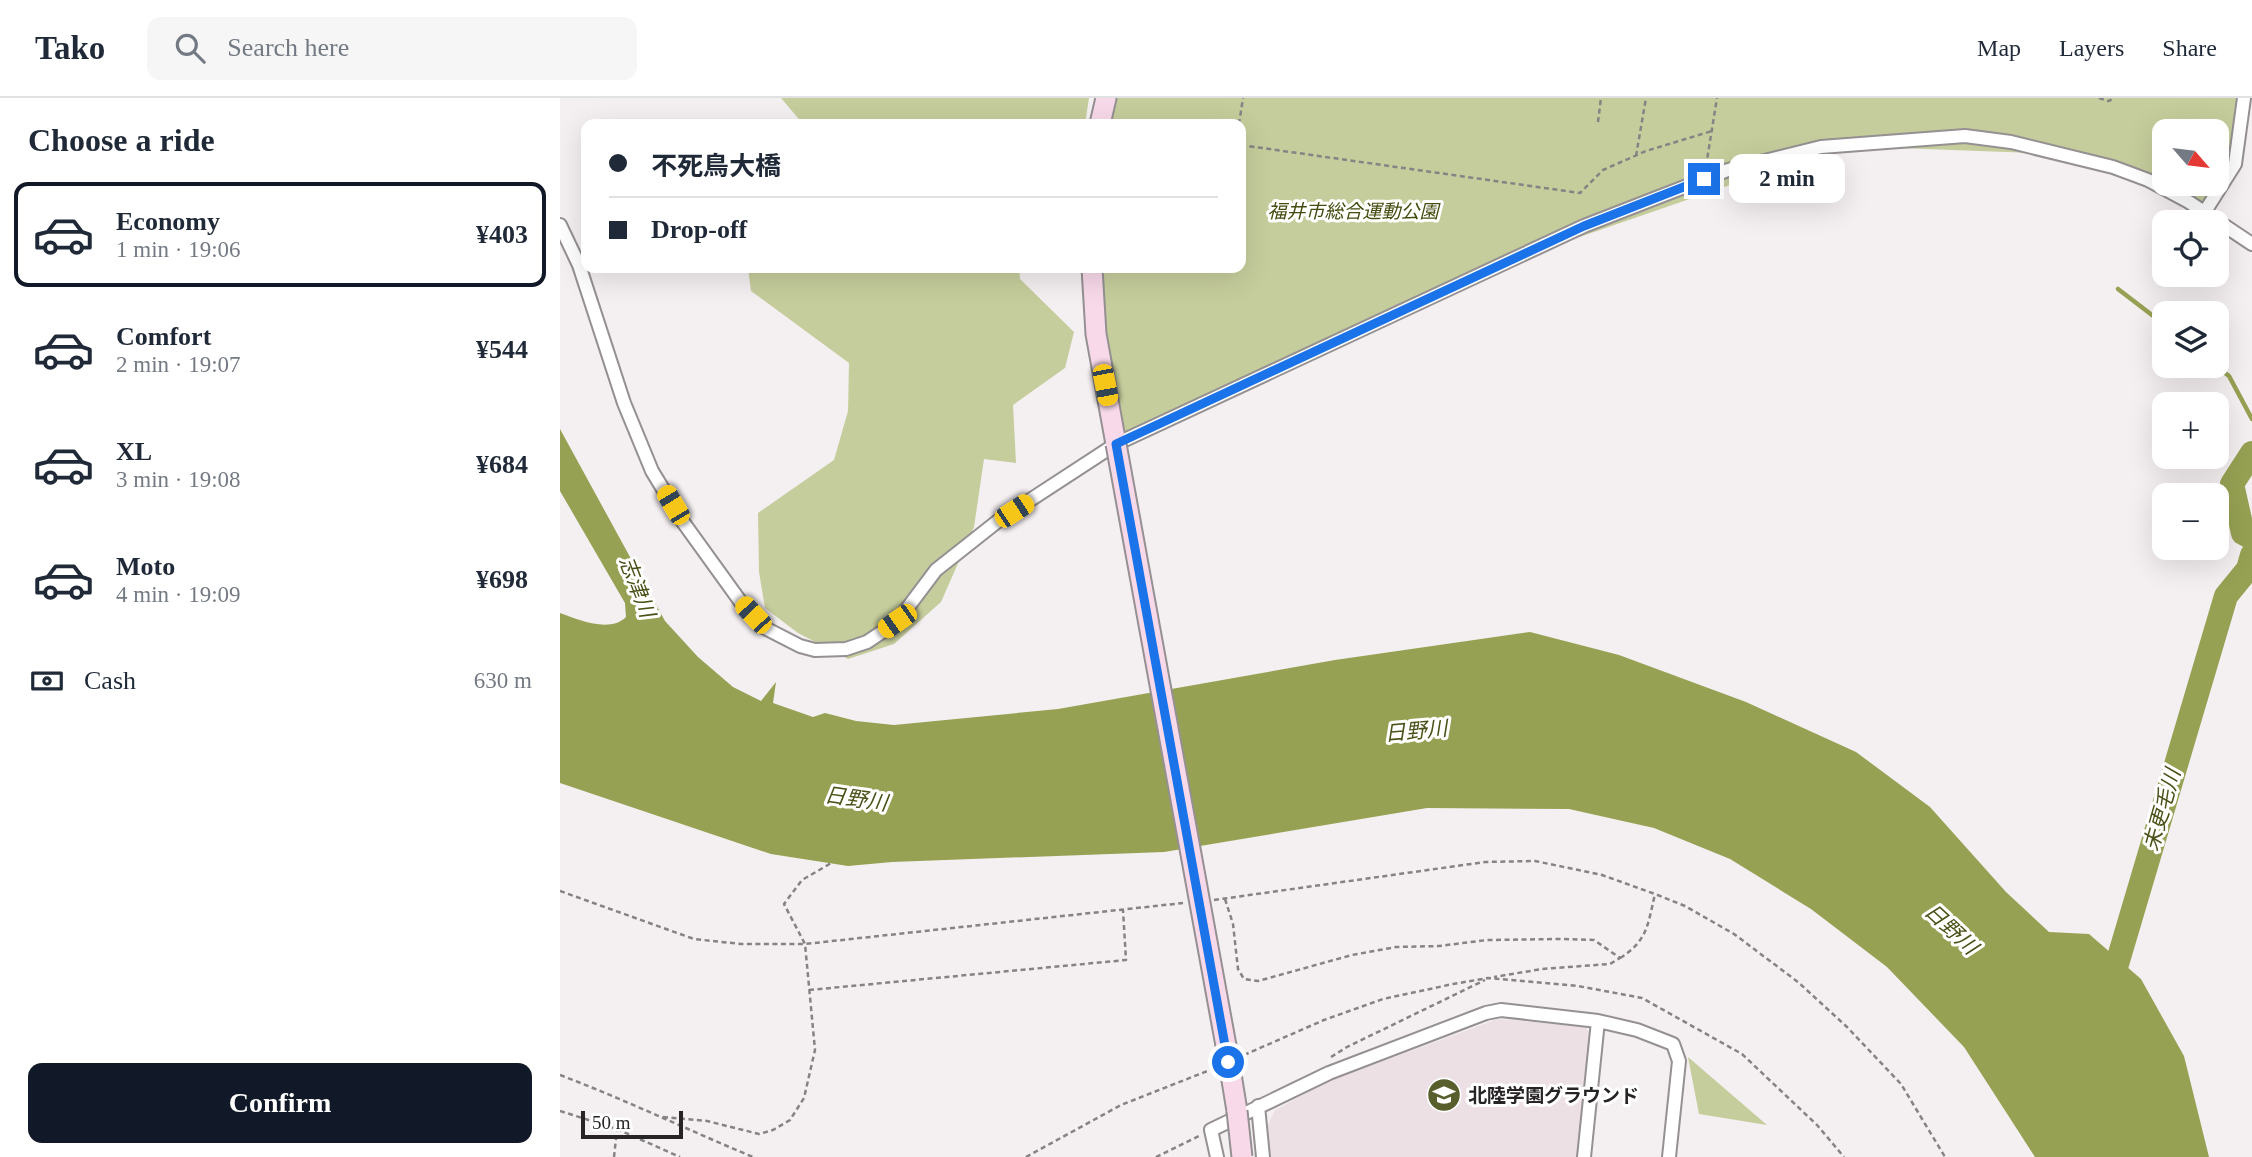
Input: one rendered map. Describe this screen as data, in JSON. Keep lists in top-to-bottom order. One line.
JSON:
{"water":["志津川","日野川","未更毛川"],"parks":["福井市総合運動公園"],"places":{"school or university":["北陸学園グラウンド"]},"scale_bar":"50 m","north":"bottom right","page":{"header":"Tako","search":"Search here","nav":["Map","Layers","Share"],"heading":"Choose a ride","map_buttons":["+","−"],"banner":["不死鳥大橋","Drop-off"],"bubble":"2 min","list":[{"name":"Economy","note":"1 min · 19:06","value":"¥403"},{"name":"Comfort","note":"2 min · 19:07","value":"¥544"},{"name":"XL","note":"3 min · 19:08","value":"¥684"},{"name":"Moto","note":"4 min · 19:09","value":"¥698"}],"pay":["Cash","630 m"],"buttons":"Confirm","scale":"50 m"}}
